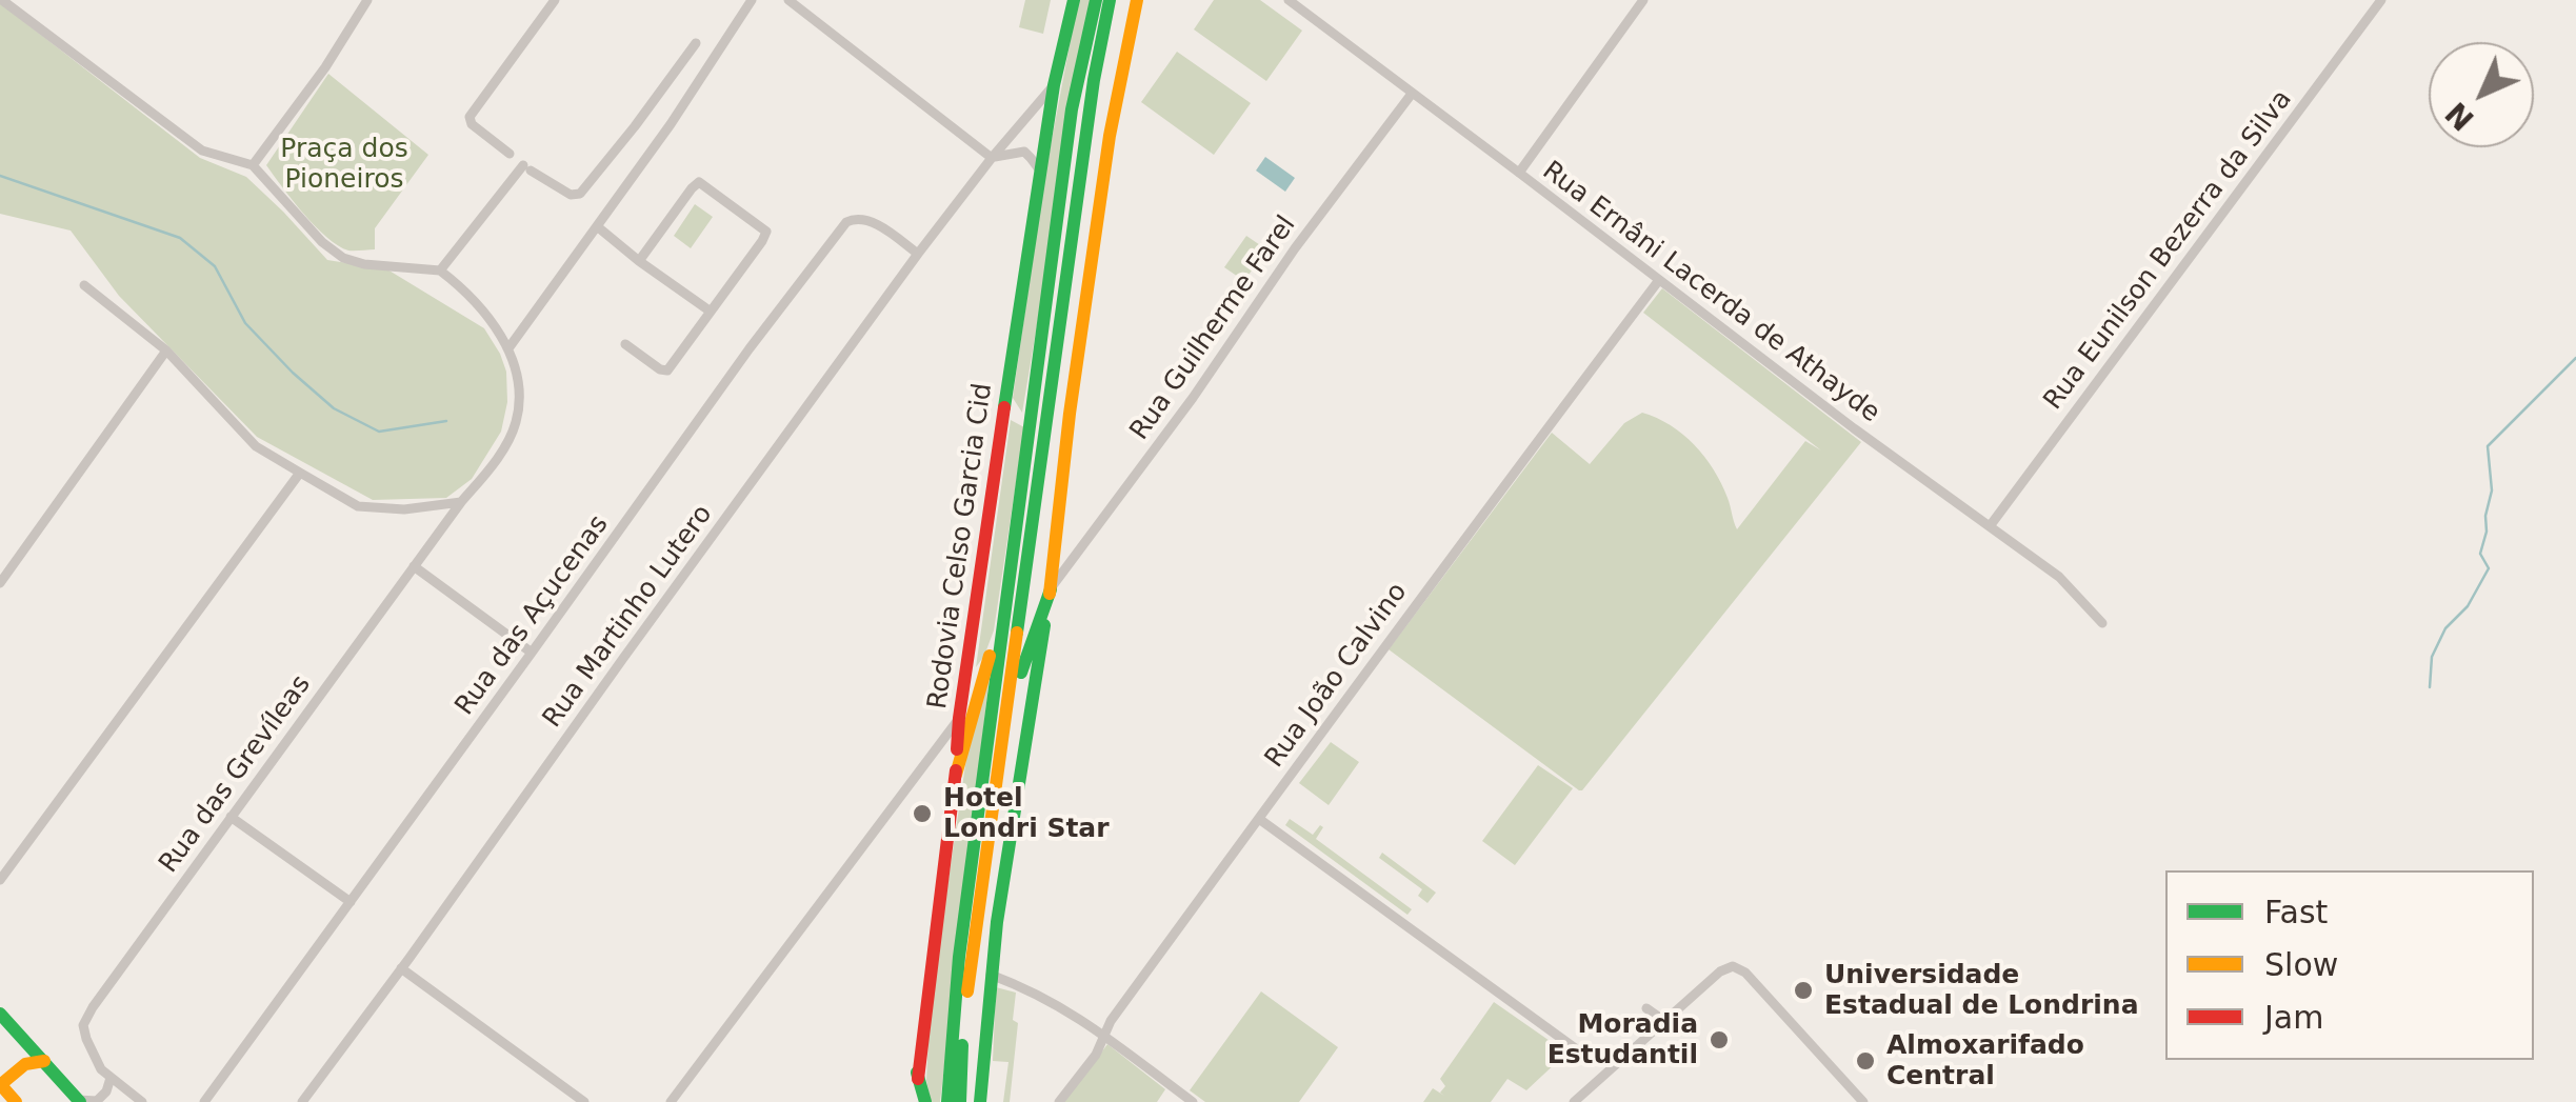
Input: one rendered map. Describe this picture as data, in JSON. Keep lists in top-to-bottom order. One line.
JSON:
{"streets":{"main road":["Rodovia Celso Garcia Cid"],"street":["Rua Eunilson Bezerra da Silva","Rua Ernâni Lacerda de Athayde","Rua Guilherme Farel","Rua das Açucenas","Rua Martinho Lutero","Rua João Calvino","Rua das Grevíleas"]},"crossings":[["Rua Eunilson Bezerra da Silva","Rua Ernâni Lacerda de Athayde"],["Rua Ernâni Lacerda de Athayde","Rua Guilherme Farel"],["Rua Ernâni Lacerda de Athayde","Rua João Calvino"],["Rodovia Celso Garcia Cid","Rua Martinho Lutero"],["Rua das Açucenas","Rua Martinho Lutero"]],"parks":["Praça dos Pioneiros"],"places":["Hotel Londri Star","Universidade Estadual de Londrina","Moradia Estudantil","Almoxarifado Central"],"legend":["Fast","Slow","Jam"],"north":"bottom left"}
